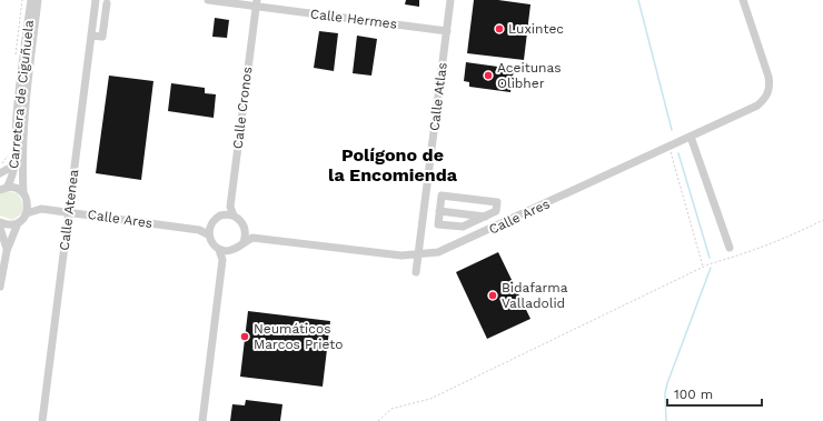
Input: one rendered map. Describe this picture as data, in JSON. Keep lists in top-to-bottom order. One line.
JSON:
{"streets":{"street":["Calle Hermes","Carretera de Ciguñuela","Calle Atlas","Calle Cronos","Calle Atenea","Calle Ares"]},"crossings":[["Calle Hermes","Calle Atlas"],["Calle Hermes","Calle Cronos"],["Calle Atlas","Calle Ares"],["Calle Cronos","Calle Ares"],["Calle Atenea","Calle Ares"]],"districts":["Polígono de la Encomienda"],"places":["Luxintec","Aceitunas Olibher","Bidafarma Valladolid","Neumáticos Marcos Prieto"],"scale_bar":"100 m"}
